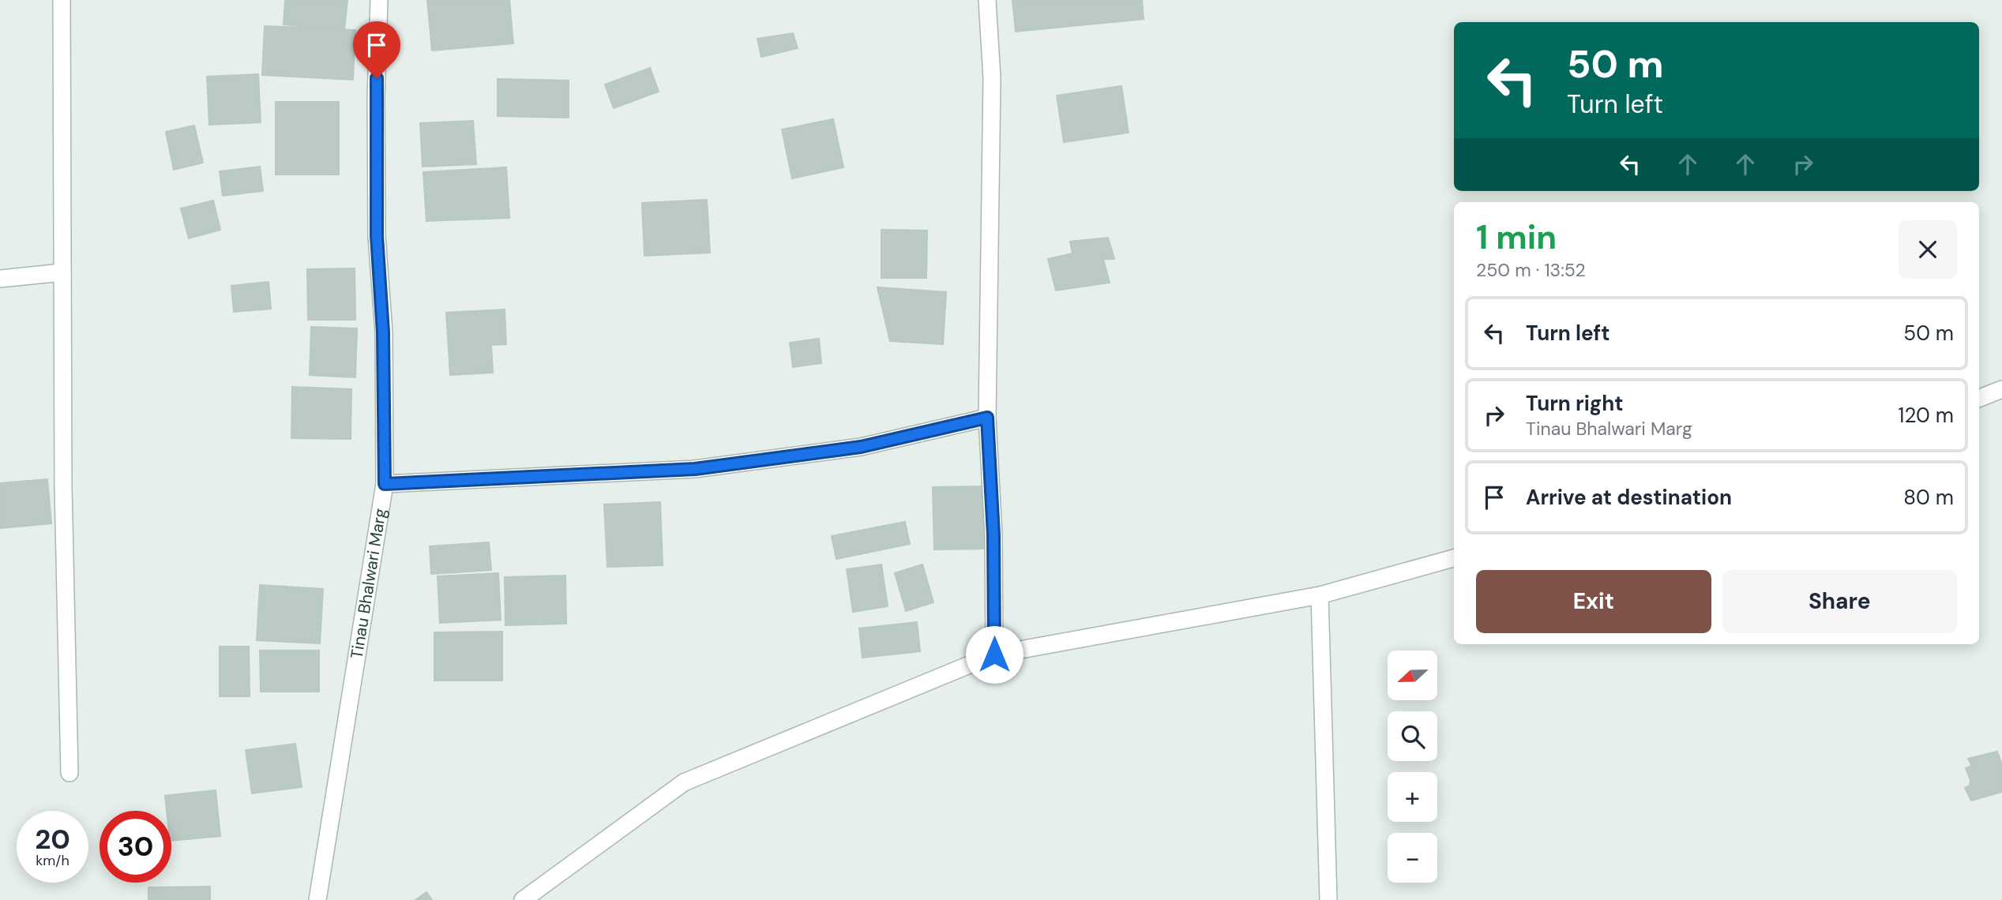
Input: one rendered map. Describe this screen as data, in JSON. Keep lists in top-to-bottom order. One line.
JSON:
{"streets":{"street":["Tinau Bhalwari Marg"]},"north":"left","page":{"turn":["50 m","Turn left"],"heading":["1 min","250 m · 13:52"],"list":[{"name":"Turn left","value":"50 m"},{"name":"Turn right","note":"Tinau Bhalwari Marg","value":"120 m"},{"name":"Arrive at destination","value":"80 m"}],"buttons":["Exit","Share"],"map_buttons":["+","−"],"speed":"20 km/h","limit":"30"}}
